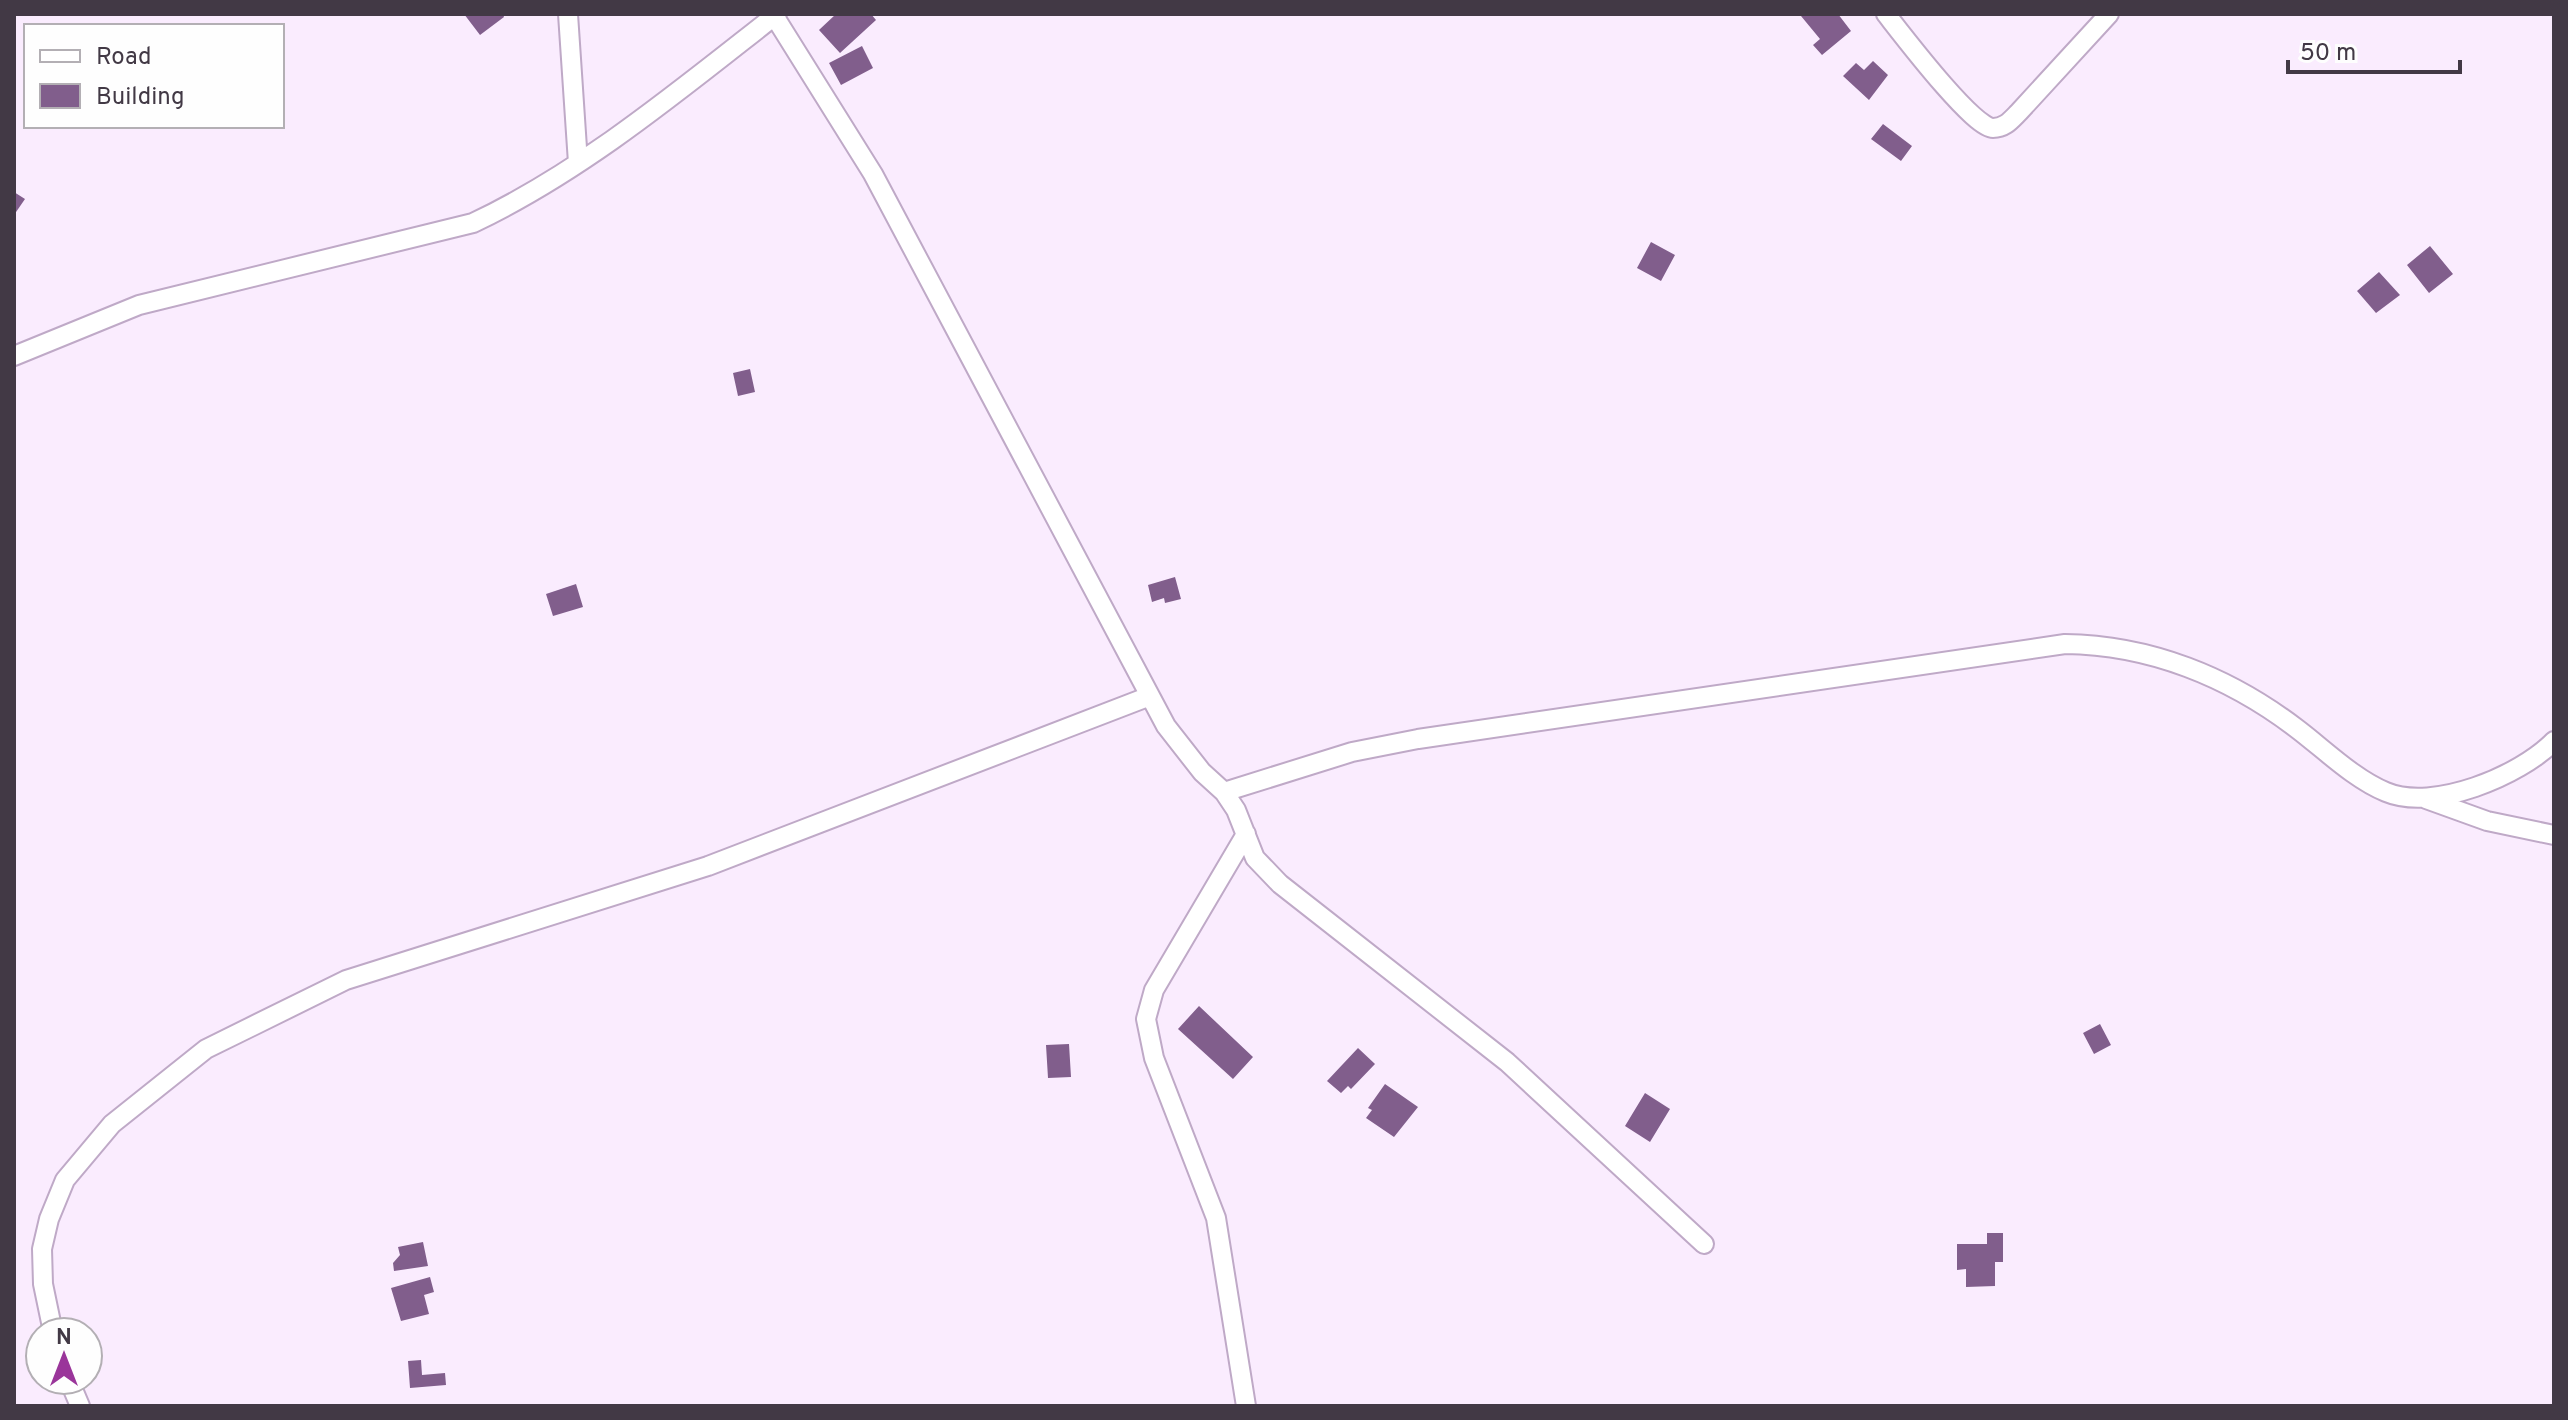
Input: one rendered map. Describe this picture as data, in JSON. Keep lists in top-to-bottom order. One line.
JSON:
{"legend":["Road","Building"],"scale_bar":"50 m","north":"top"}
